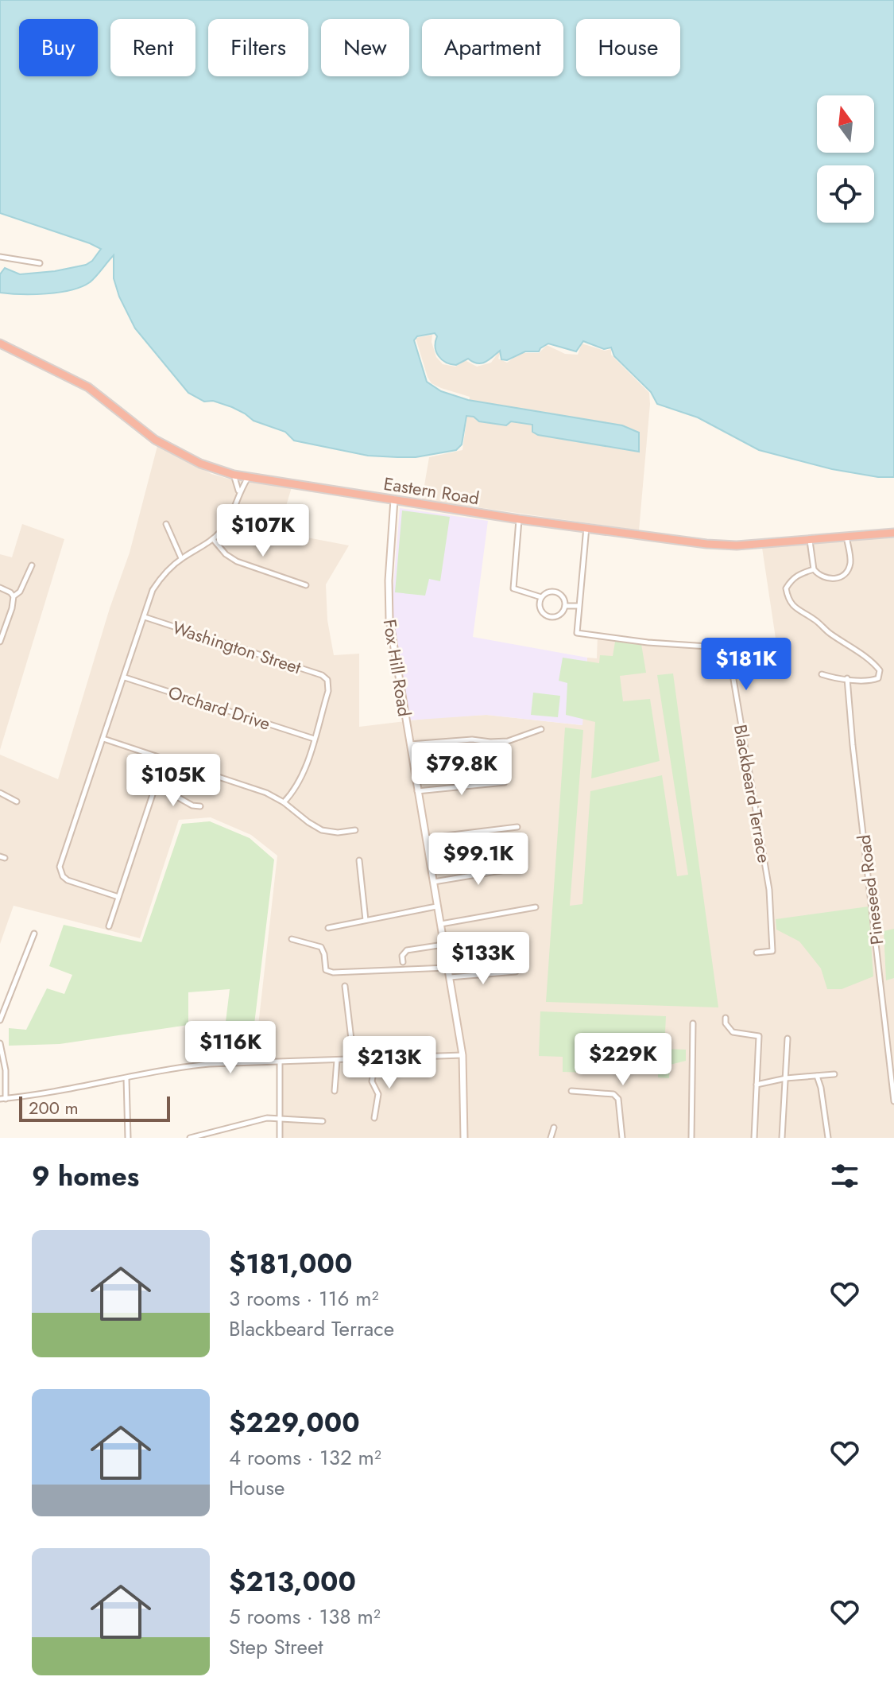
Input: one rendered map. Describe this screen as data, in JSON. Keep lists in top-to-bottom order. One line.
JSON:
{"streets":{"highway":["Eastern Road"],"main road":["Fox Hill Road"],"street":["Washington Street","Orchard Drive","Blackbeard Terrace","Pineseed Road"]},"crossings":[["Eastern Road","Fox Hill Road"],["Eastern Road","Blackbeard Terrace"],["Washington Street","Orchard Drive"]],"scale_bar":"200 m","north":"top","page":{"chip":["Buy","Rent","Filters","New","Apartment","House"],"price":["$107K","$181K","$79.8K","$105K","$99.1K","$133K","$116K","$229K","$213K"],"scale":"200 m","heading":"9 homes","list":[{"name":"$181,000","note":"3 rooms · 116 m² · Blackbeard Terrace"},{"name":"$229,000","note":"4 rooms · 132 m² · House"},{"name":"$213,000","note":"5 rooms · 138 m² · Step Street"}]}}
